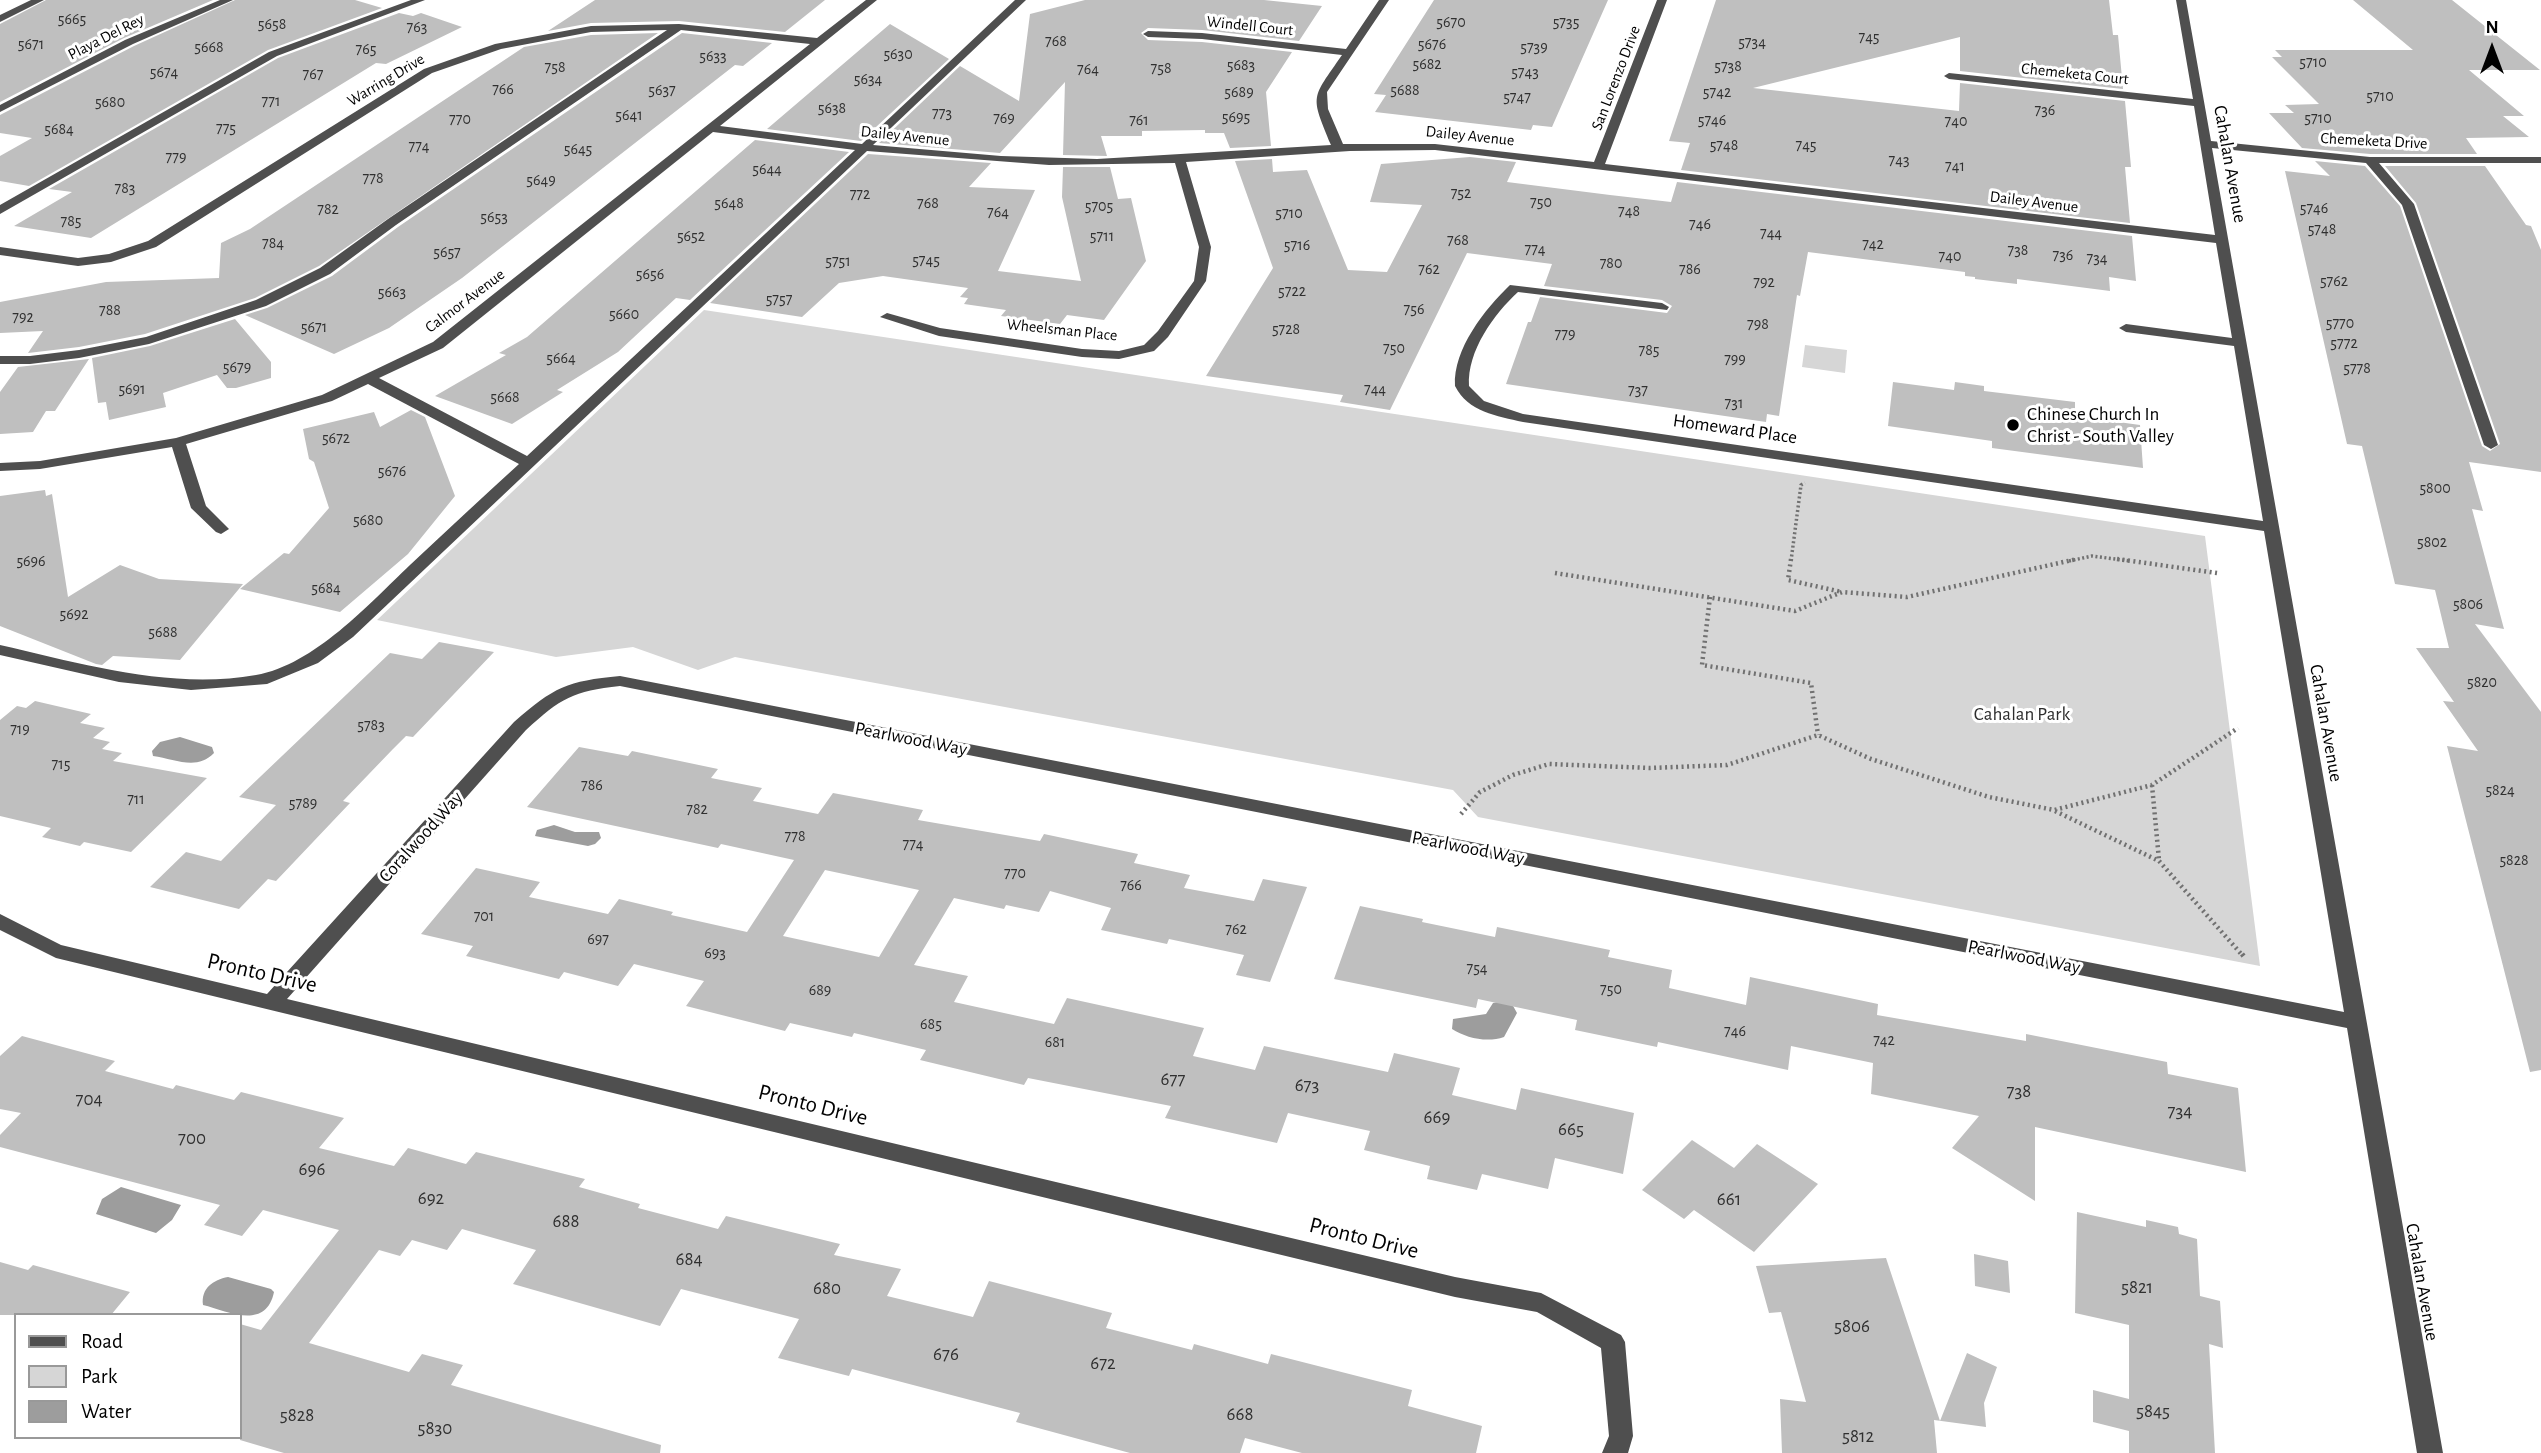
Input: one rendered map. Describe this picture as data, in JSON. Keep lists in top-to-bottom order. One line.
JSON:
{"streets":{"street":["Windell Court","Playa Del Rey","Chemeketa Court","San Lorenzo Drive","Warring Drive","Dailey Avenue","Chemeketa Drive","Cahalan Avenue","Calmor Avenue","Wheelsman Place","Homeward Place","Pearlwood Way","Coralwood Way","Pronto Drive"]},"crossings":[["Chemeketa Court","Cahalan Avenue"],["San Lorenzo Drive","Dailey Avenue"],["Warring Drive","Calmor Avenue"],["Dailey Avenue","Cahalan Avenue"],["Dailey Avenue","Calmor Avenue"],["Dailey Avenue","Wheelsman Place"],["Chemeketa Drive","Cahalan Avenue"],["Cahalan Avenue","Homeward Place"],["Cahalan Avenue","Pearlwood Way"],["Pearlwood Way","Coralwood Way"],["Coralwood Way","Pronto Drive"]],"parks":["Cahalan Park"],"places":["Chinese Church In Christ - South Valley"],"house_numbers":["5665","5670","5735","5658","763","745","768","5734","5671","5676","5668","5739","765","5630","5633","5710","5682","5683","5738","758","758","764","5674","5743","767","5634","766","5637","5688","5689","5742","5710","5747","771","5680","5638","736","773","5641","5695","769","5710","770","761","5746","740","775","5684","5748","745","774","5645","779","743","741","5644","778","5649","783","752","772","750","5648","768","5705","5746","782","748","764","5710","5653","785","746","5748","744","5652","5711","768","784","742","5716","774","738","5657","736","740","734","5745","5751","780","762","786","5656","5762","792","5722","5663","5757","756","788","5660","792","5770","798","5671","5728","779","5772","750","785","5664","799","5679","5778","5691","744","737","5668","731","5672","5676","5800","5680","5802","5696","5684","5806","5692","5688","5820","5783","719","715","786","5824","711","5789","782","778","774","5828","770","766","701","762","697","693","754","750","689","685","746","742","681","677","673","738","704","734","669","665","700","696","692","661","688","684","5821","680","5806","676","672","5845","668","5828","5830","5812"],"legend":["Road","Park","Water"],"north":"top"}
